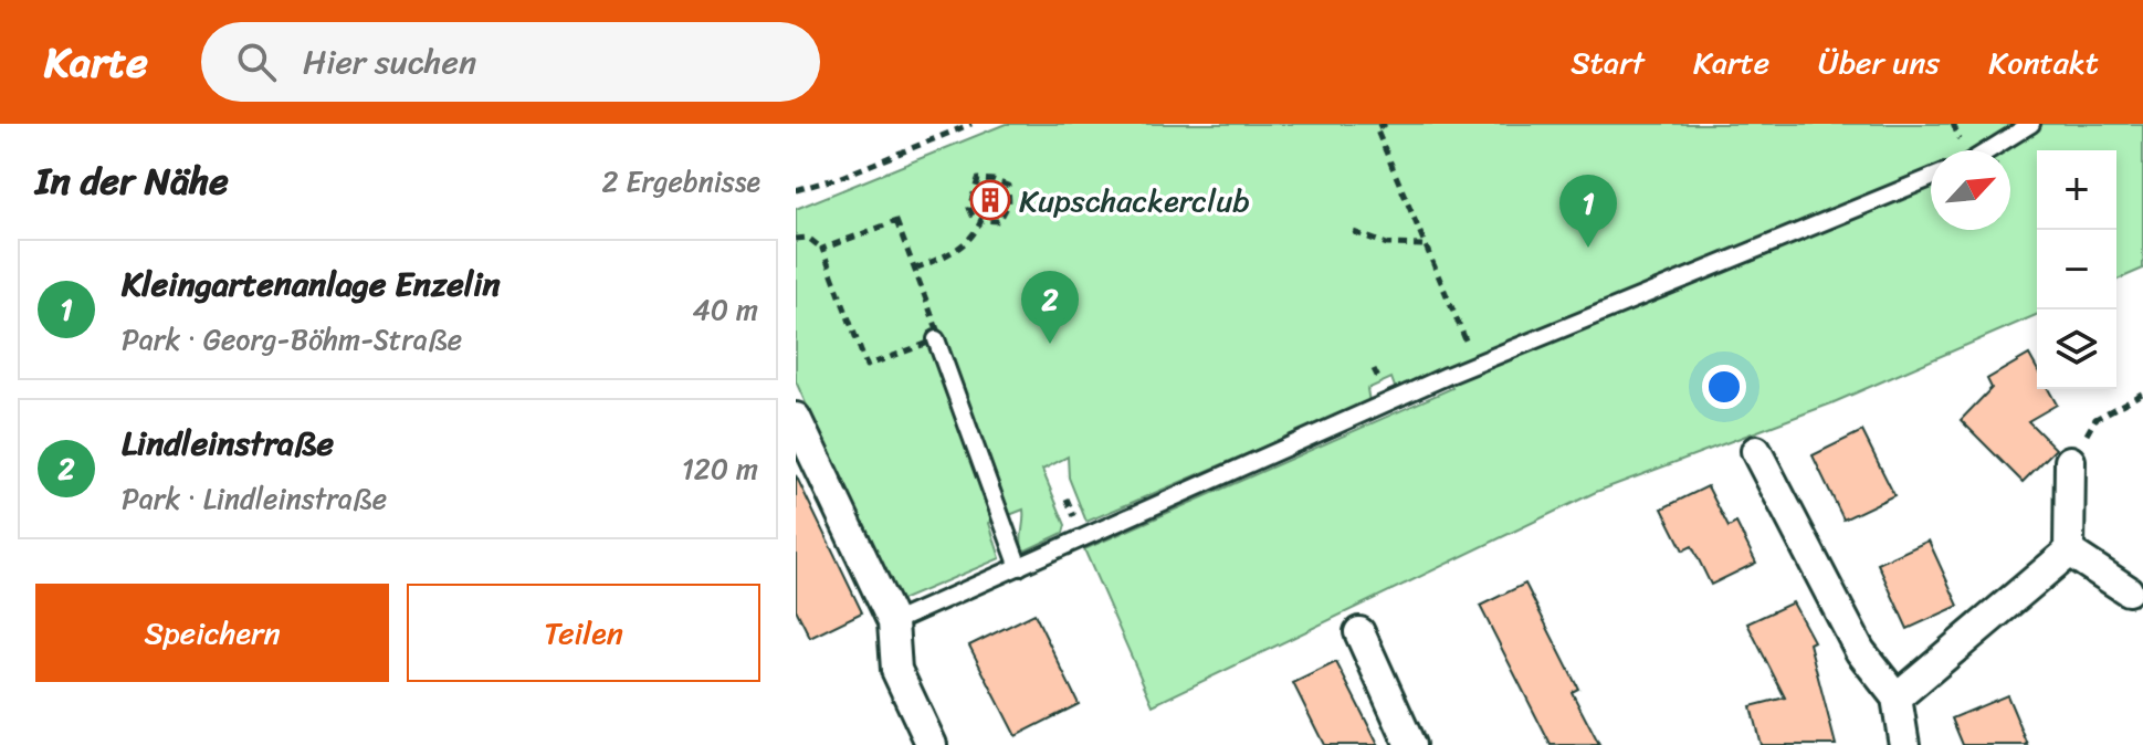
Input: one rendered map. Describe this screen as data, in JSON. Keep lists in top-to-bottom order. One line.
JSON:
{"places":{"building":["Kupschackerclub"]},"north":"top right","page":{"header":"Karte","search":"Hier suchen","nav":["Start","Karte","Über uns","Kontakt"],"heading":["In der Nähe","2 Ergebnisse"],"map_buttons":["+","−"],"pins":["1","2"],"list":[{"mark":"1","name":"Kleingartenanlage Enzelin","note":"Park · Georg-Böhm-Straße","value":"40 m"},{"mark":"2","name":"Lindleinstraße","note":"Park · Lindleinstraße","value":"120 m"}],"buttons":["Speichern","Teilen"]}}
